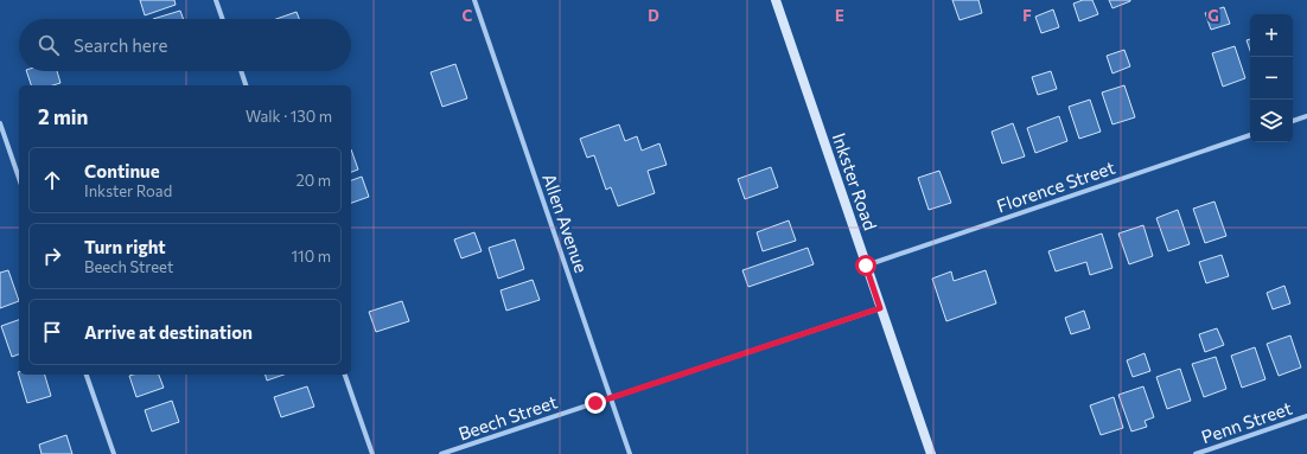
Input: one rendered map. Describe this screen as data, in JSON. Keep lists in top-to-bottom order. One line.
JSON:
{"streets":{"main road":["Inkster Road"],"street":["Florence Street","Allen Avenue","Beech Street","Penn Street"]},"crossings":[["Inkster Road","Florence Street"],["Inkster Road","Beech Street"],["Allen Avenue","Beech Street"]],"page":{"map_buttons":["+","−"],"search":"Search here","heading":["2 min","Walk · 130 m"],"list":[["Continue","Inkster Road","20 m"],["Turn right","Beech Street","110 m"],"Arrive at destination"]},"grid":{"columns":["C","D","E","F","G"]}}
